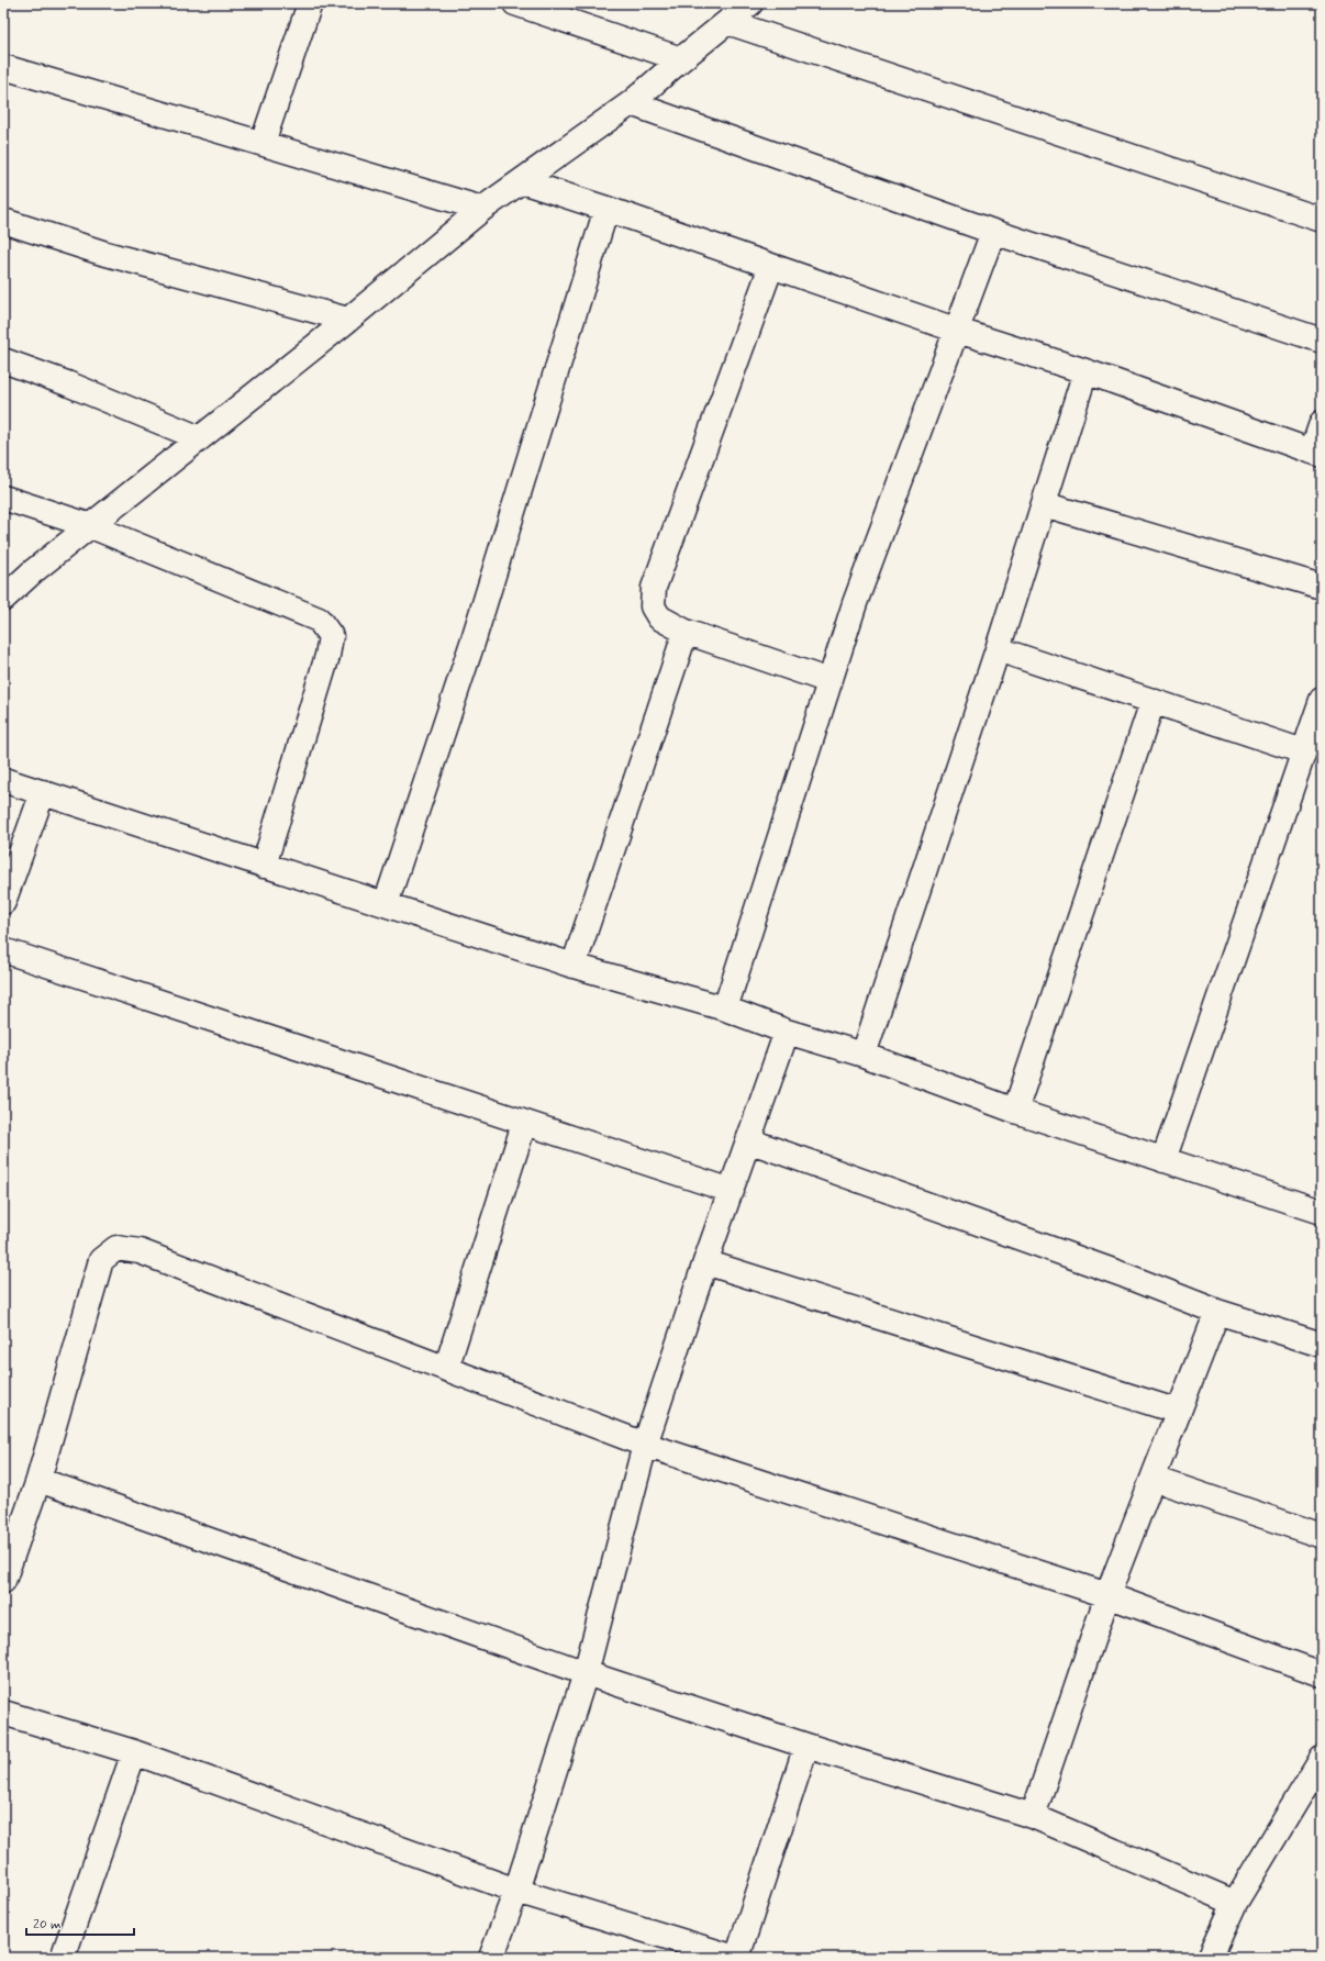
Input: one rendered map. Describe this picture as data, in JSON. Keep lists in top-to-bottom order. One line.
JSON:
{"scale_bar":"20 m"}
